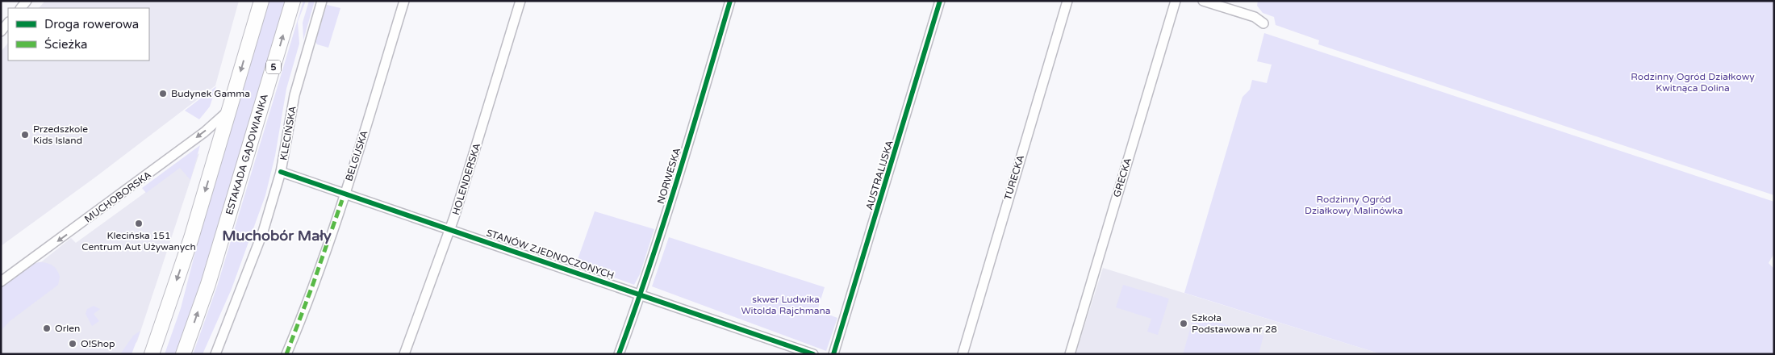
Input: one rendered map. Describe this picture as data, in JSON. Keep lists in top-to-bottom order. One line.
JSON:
{"streets":{"main road":["5","ESTAKADA GĄDOWIANKA"],"street":["KLECIŃSKA","BELGIJSKA","AUSTRALIJSKA","NORWESKA","TURECKA","GRECKA","HOLENDERSKA","MUCHOBORSKA","STANÓW ZJEDNOCZONYCH"]},"crossings":[["KLECIŃSKA","STANÓW ZJEDNOCZONYCH"],["BELGIJSKA","STANÓW ZJEDNOCZONYCH"],["NORWESKA","STANÓW ZJEDNOCZONYCH"],["HOLENDERSKA","STANÓW ZJEDNOCZONYCH"]],"one_way":["MUCHOBORSKA"],"districts":["Muchobór Mały"],"parks":["Rodzinny Ogród Działkowy Kwitnąca Dolina","Rodzinny Ogród Działkowy Malinówka","skwer Ludwika Witolda Rajchmana"],"places":["Budynek Gamma","Przedszkole Kids Island","Klecińska 151 Centrum Aut Używanych","Szkoła Podstawowa nr 28","Orlen","O!Shop"],"legend":["Droga rowerowa","Ścieżka"]}
